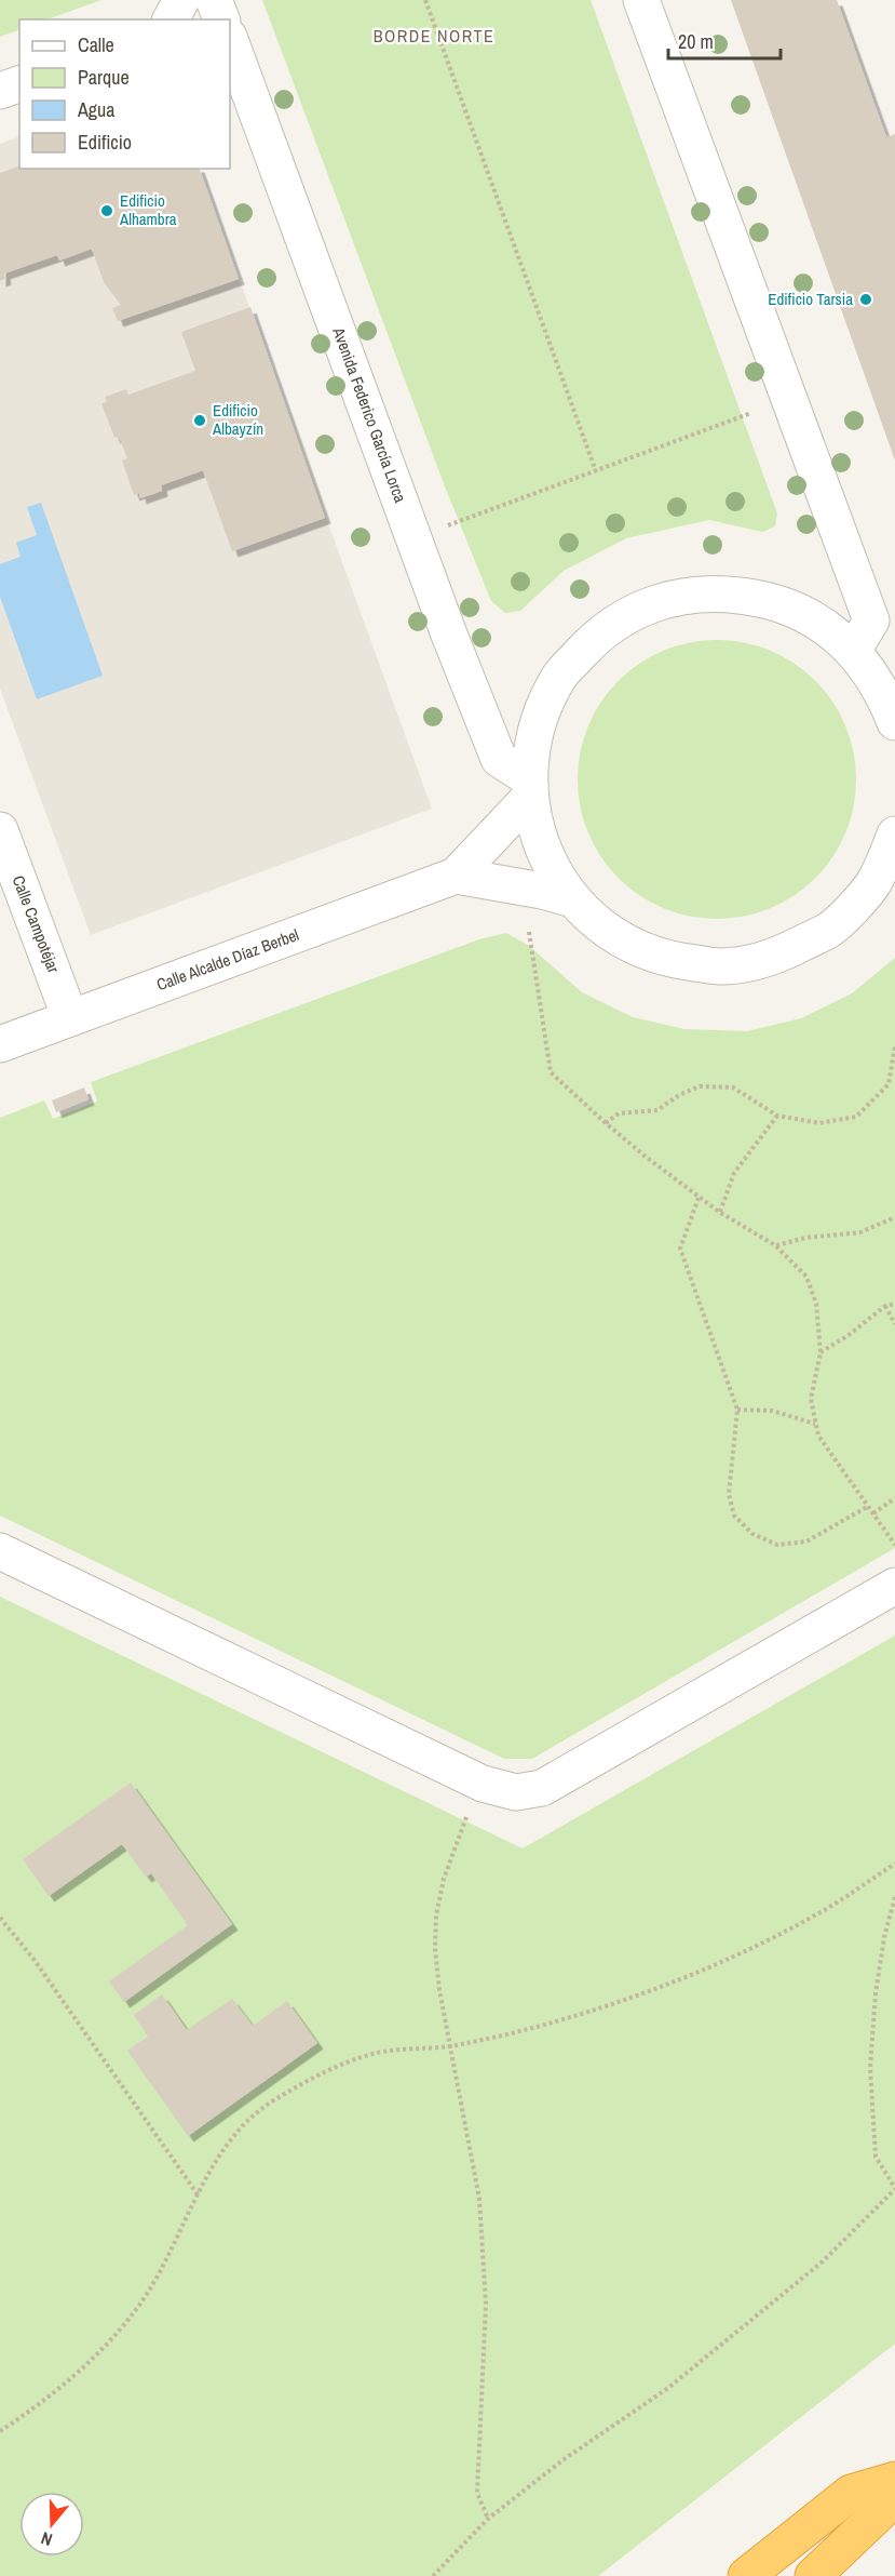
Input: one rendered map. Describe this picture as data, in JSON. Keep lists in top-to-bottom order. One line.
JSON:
{"streets":{"street":["Avenida Federico García Lorca","Calle Campotéjar","Calle Alcalde Díaz Berbel"]},"crossings":[["Avenida Federico García Lorca","Calle Alcalde Díaz Berbel"],["Calle Campotéjar","Calle Alcalde Díaz Berbel"]],"districts":["BORDE NORTE"],"places":["Edificio Alhambra","Edificio Tarsia","Edificio Albayzín"],"legend":["Calle","Parque","Agua","Edificio"],"scale_bar":"20 m","north":"bottom"}
